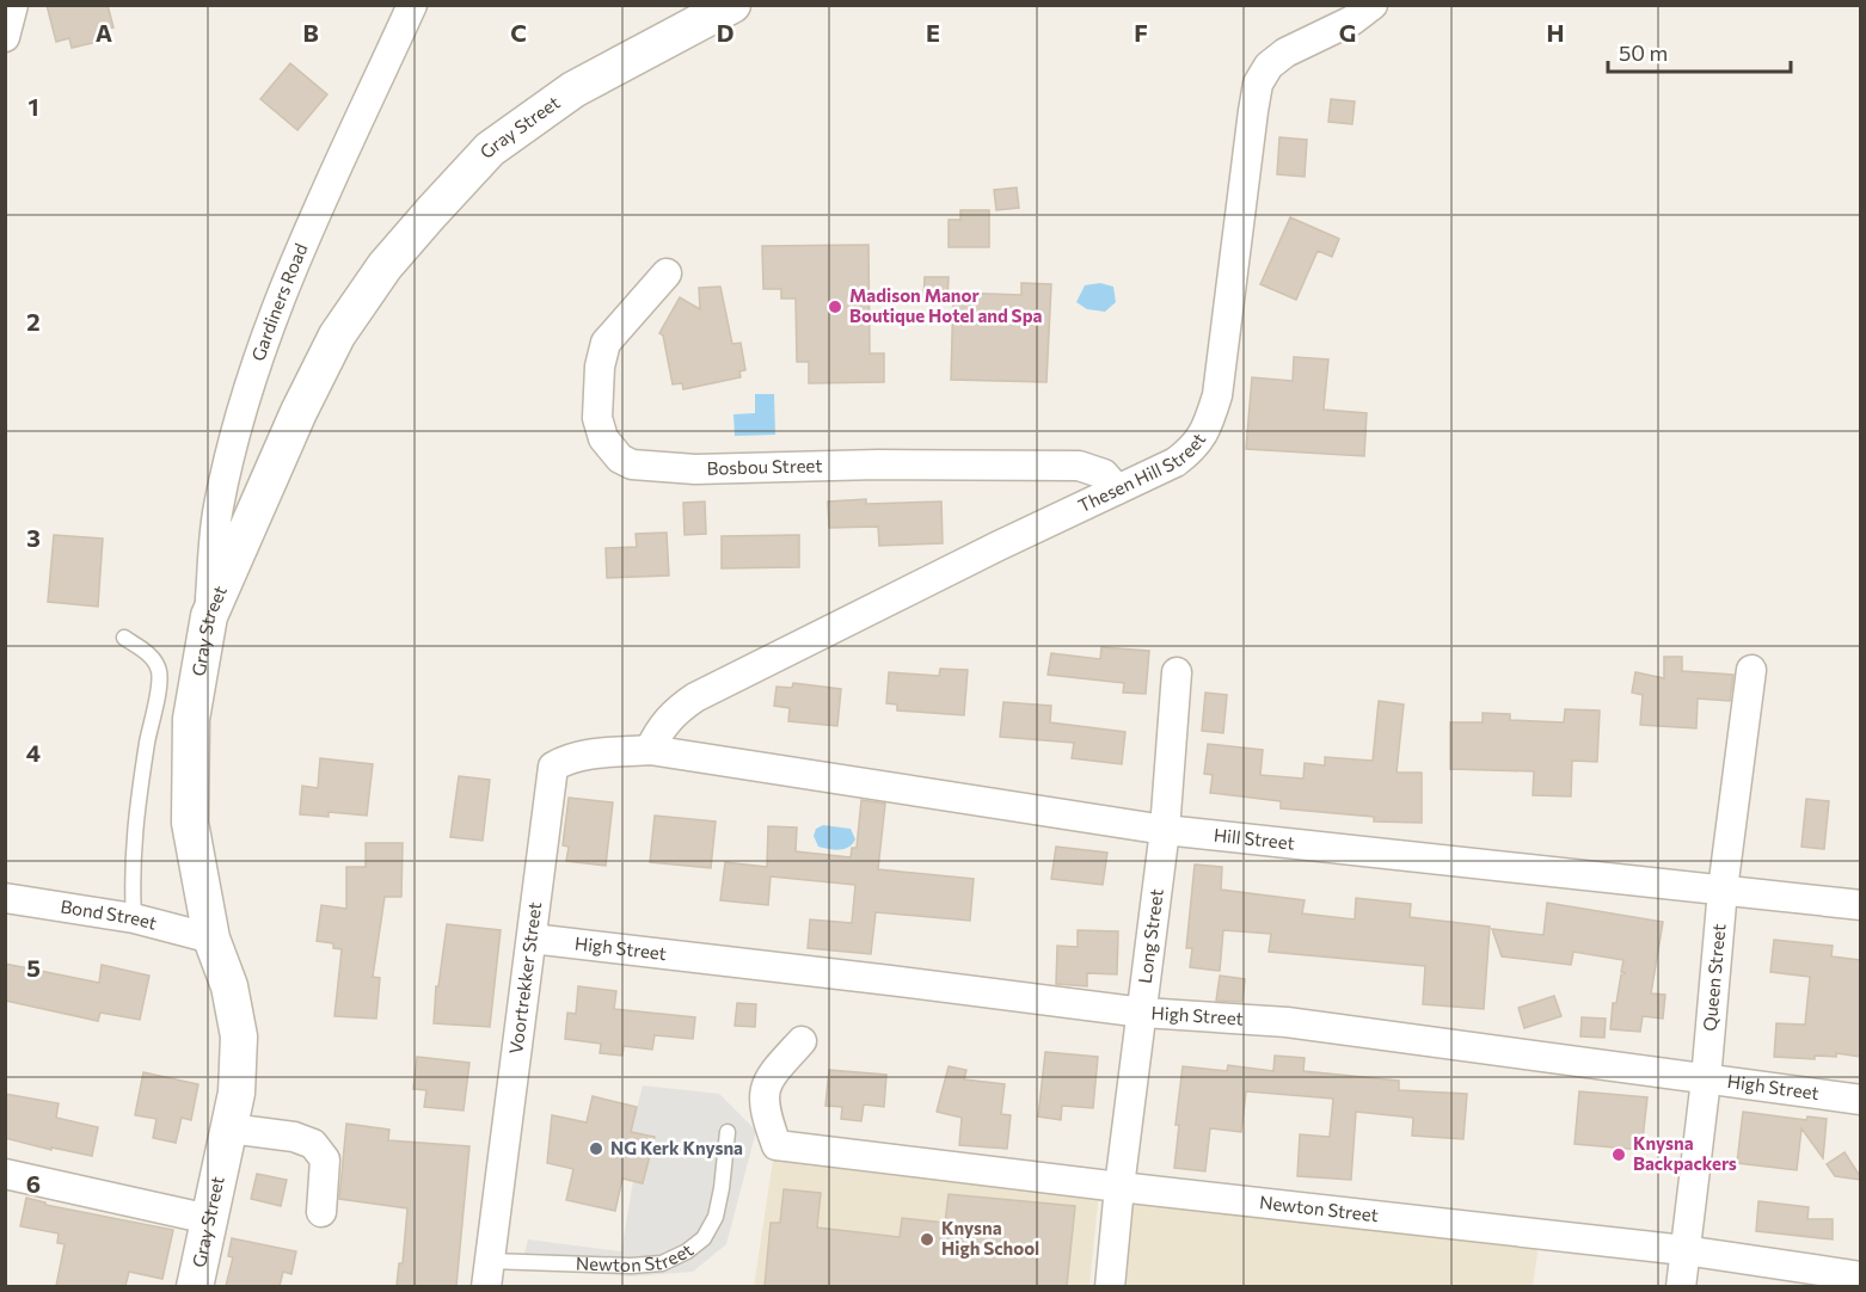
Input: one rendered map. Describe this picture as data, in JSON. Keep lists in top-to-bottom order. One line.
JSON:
{"streets":{"street":["Gray Street","Gardiners Road","Bosbou Street","Thesen Hill Street","Hill Street","Bond Street","Long Street","High Street","Voortrekker Street","Queen Street","Newton Street"]},"crossings":[["Gray Street","Gardiners Road"],["Gray Street","Bond Street"],["Bosbou Street","Thesen Hill Street"],["Thesen Hill Street","Hill Street"],["Thesen Hill Street","Voortrekker Street"],["Hill Street","Long Street"],["Hill Street","Voortrekker Street"],["Hill Street","Queen Street"],["Long Street","High Street"],["Long Street","Newton Street"],["High Street","Voortrekker Street"],["High Street","Queen Street"],["Voortrekker Street","Newton Street"],["Queen Street","Newton Street"]],"places":["Madison Manor Boutique Hotel and Spa","NG Kerk Knysna","Knysna Backpackers","Knysna High School"],"scale_bar":"50 m","grid":{"columns":["A","B","C","D","E","F","G","H"],"rows":["1","2","3","4","5","6"]}}
